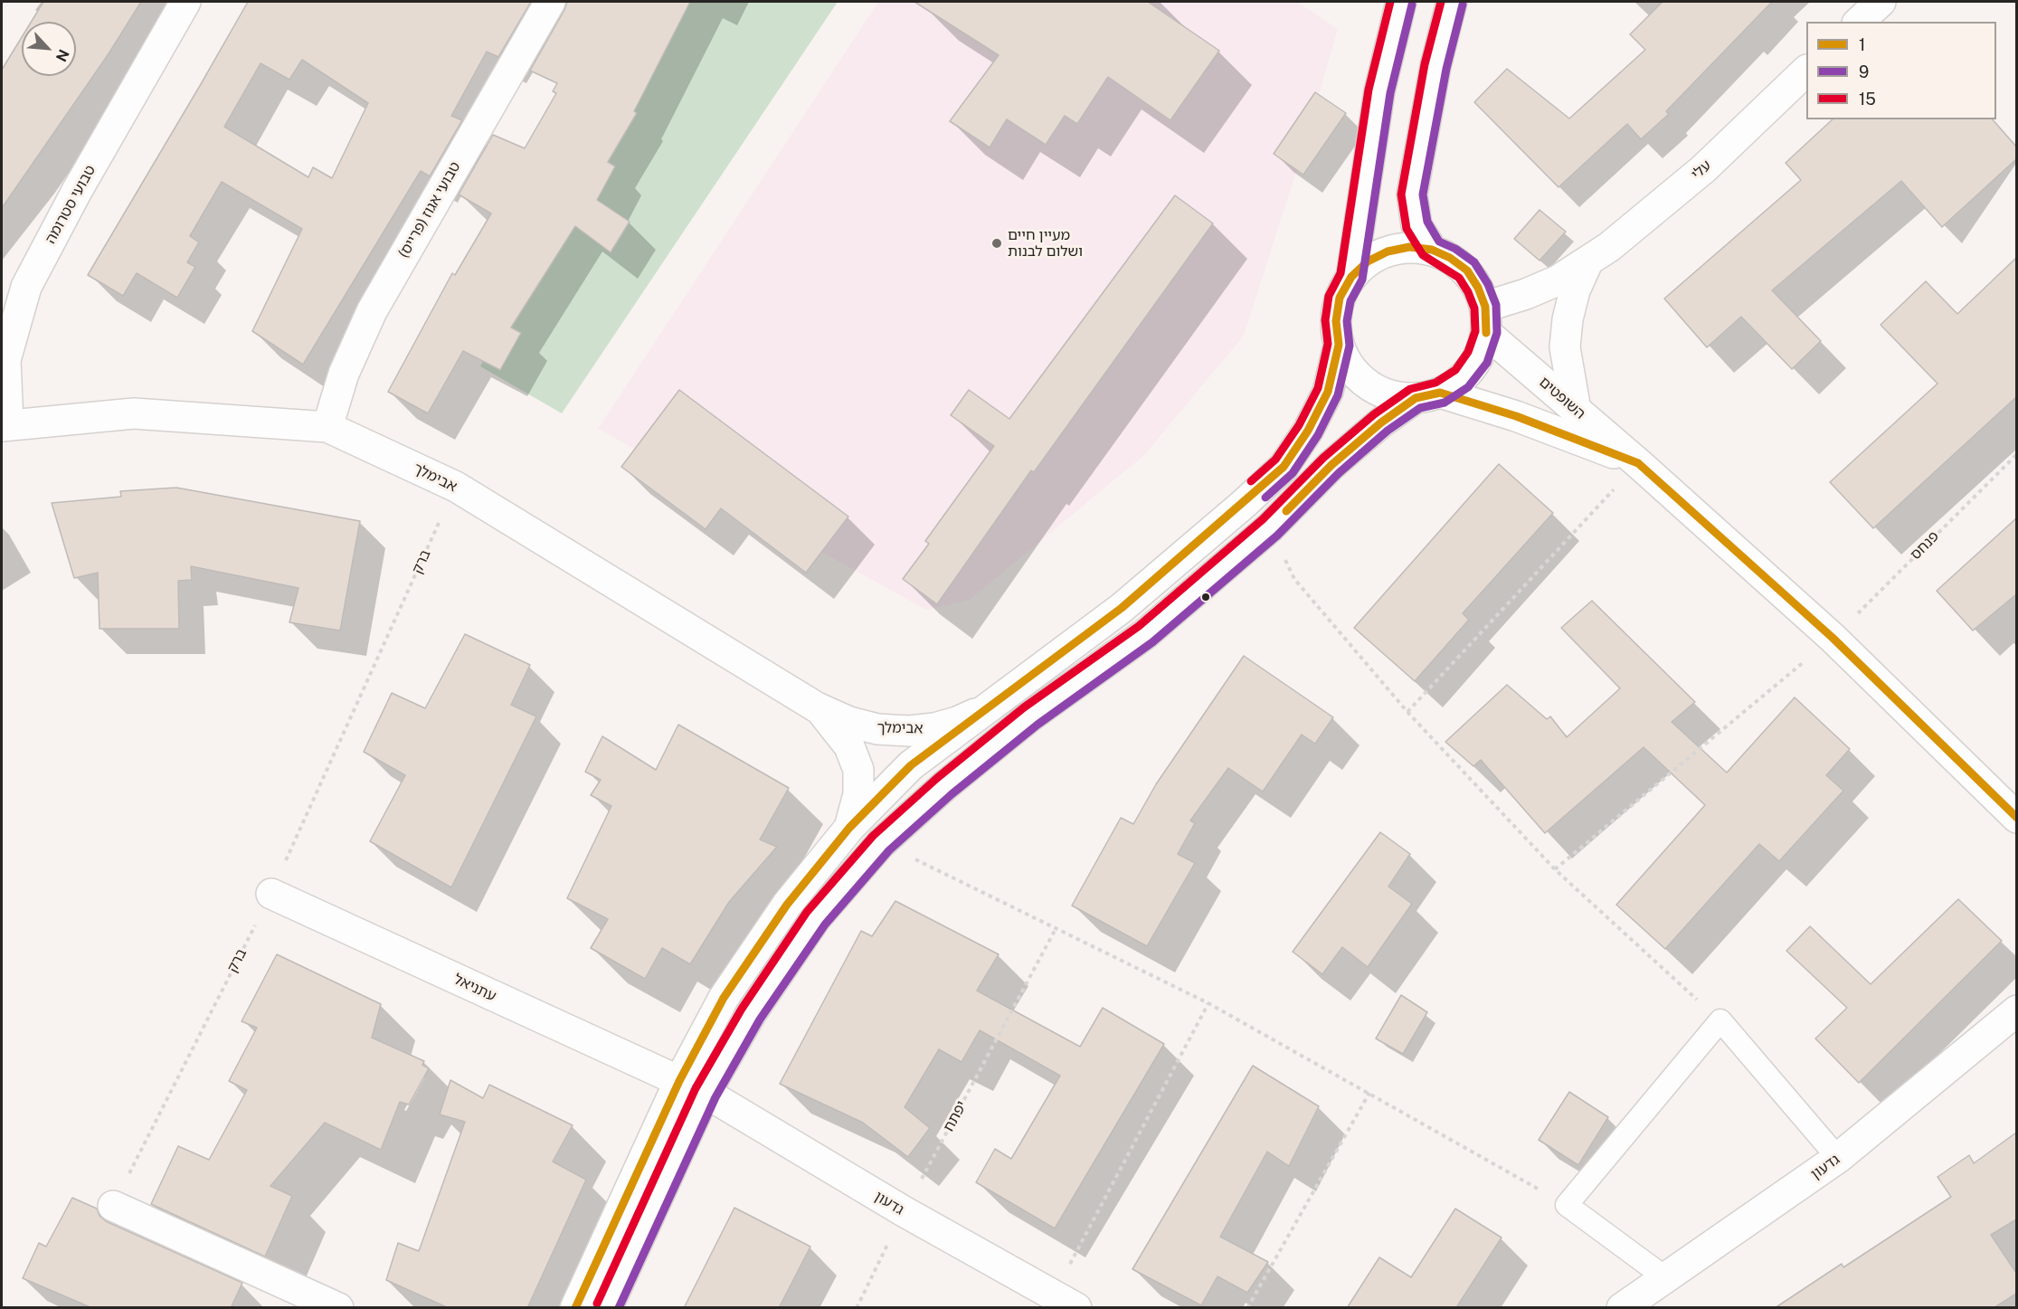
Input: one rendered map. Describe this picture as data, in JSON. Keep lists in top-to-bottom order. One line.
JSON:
{"streets":{"street":["עלי","טבועי סטרומה","טבועי אגוז (פרייס)","השופטים","אבימלך","עתניאל","גדעון"],"path":["פנחס","ברק","יפתח"]},"crossings":[["עלי","השופטים"],["טבועי סטרומה","אבימלך"],["טבועי אגוז (פרייס)","אבימלך"],["השופטים","פנחס"],["אבימלך","ברק"],["ברק","עתניאל"],["יפתח","גדעון"]],"places":["מעיין חיים ושלום לבנות"],"lines":["transit line 15","transit line 9","transit line 1"],"legend":["1","9","15"],"north":"bottom right"}
